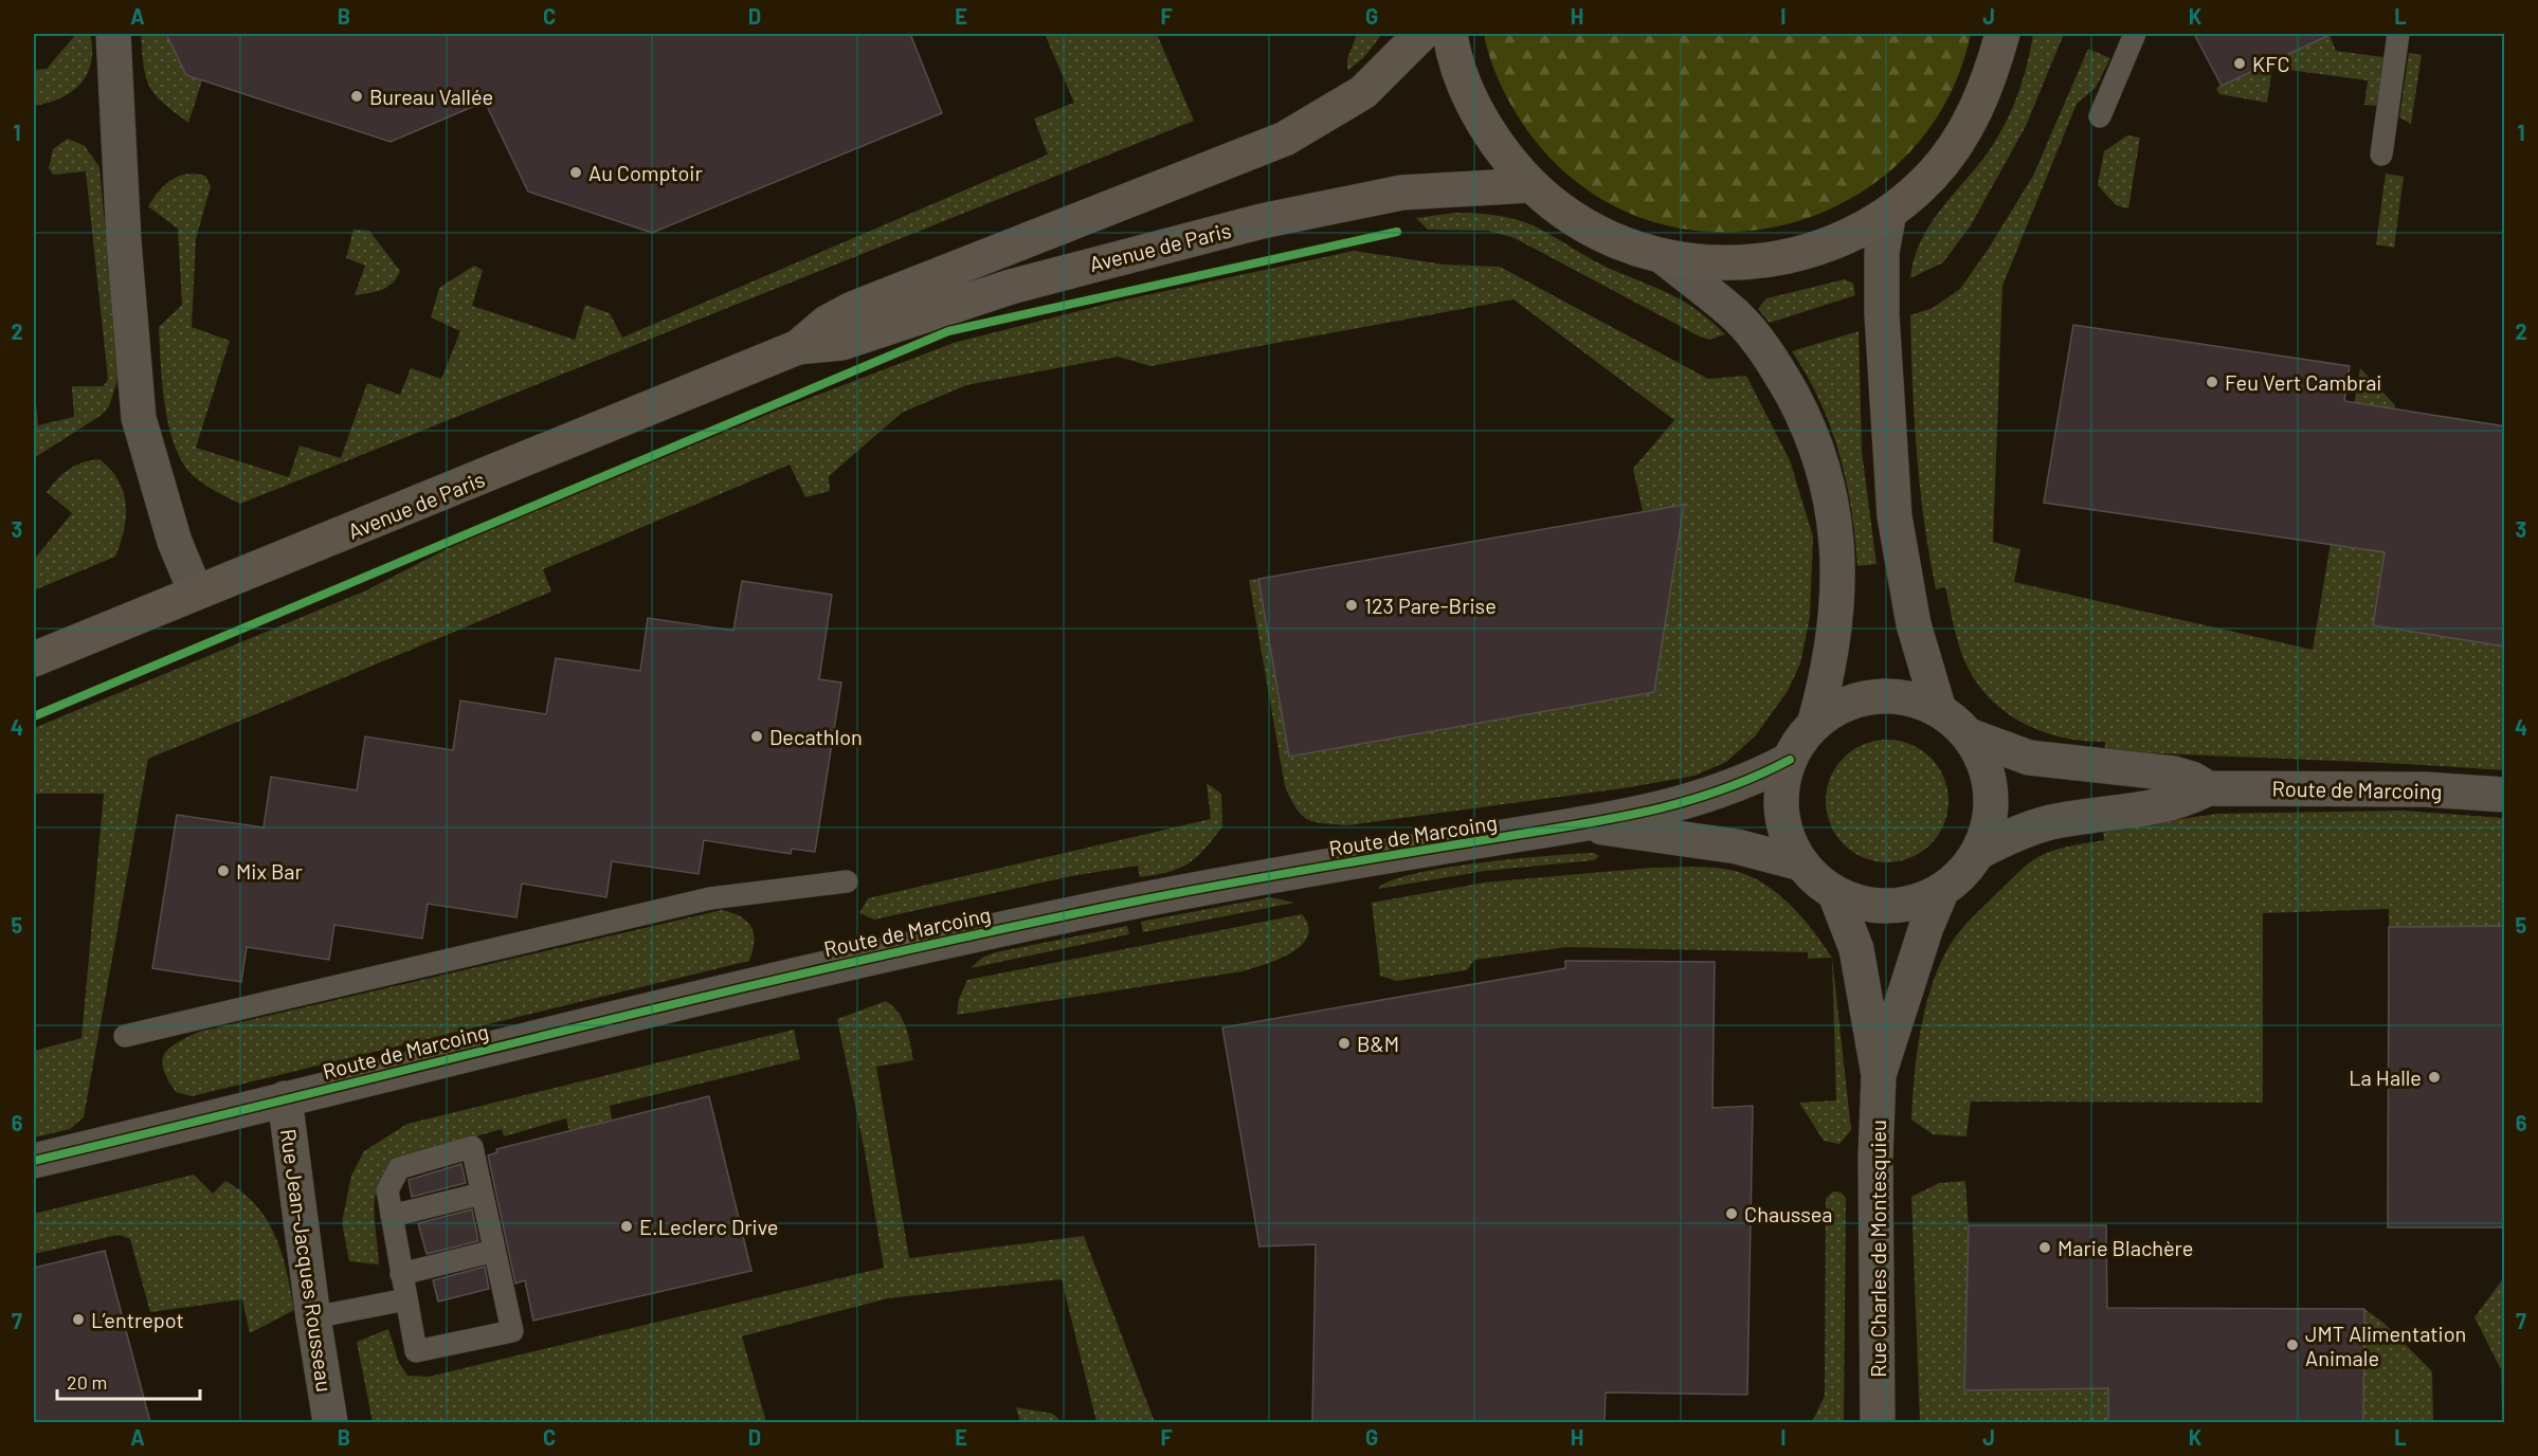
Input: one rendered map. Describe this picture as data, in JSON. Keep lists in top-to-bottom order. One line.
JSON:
{"streets":{"main road":["Avenue de Paris"],"street":["Route de Marcoing","Rue Charles de Montesquieu","Rue Jean-Jacques Rousseau"]},"crossings":[["Route de Marcoing","Rue Charles de Montesquieu"],["Route de Marcoing","Rue Jean-Jacques Rousseau"]],"places":["KFC","Bureau Vallée","Au Comptoir","Feu Vert Cambrai","123 Pare-Brise","Decathlon","Mix Bar","B&M","La Halle","Chaussea","E.Leclerc Drive","Marie Blachère","L’entrepot","JMT Alimentation Animale"],"scale_bar":"20 m","grid":{"columns":["A","B","C","D","E","F","G","H","I","J","K","L"],"rows":["1","2","3","4","5","6","7"]}}
